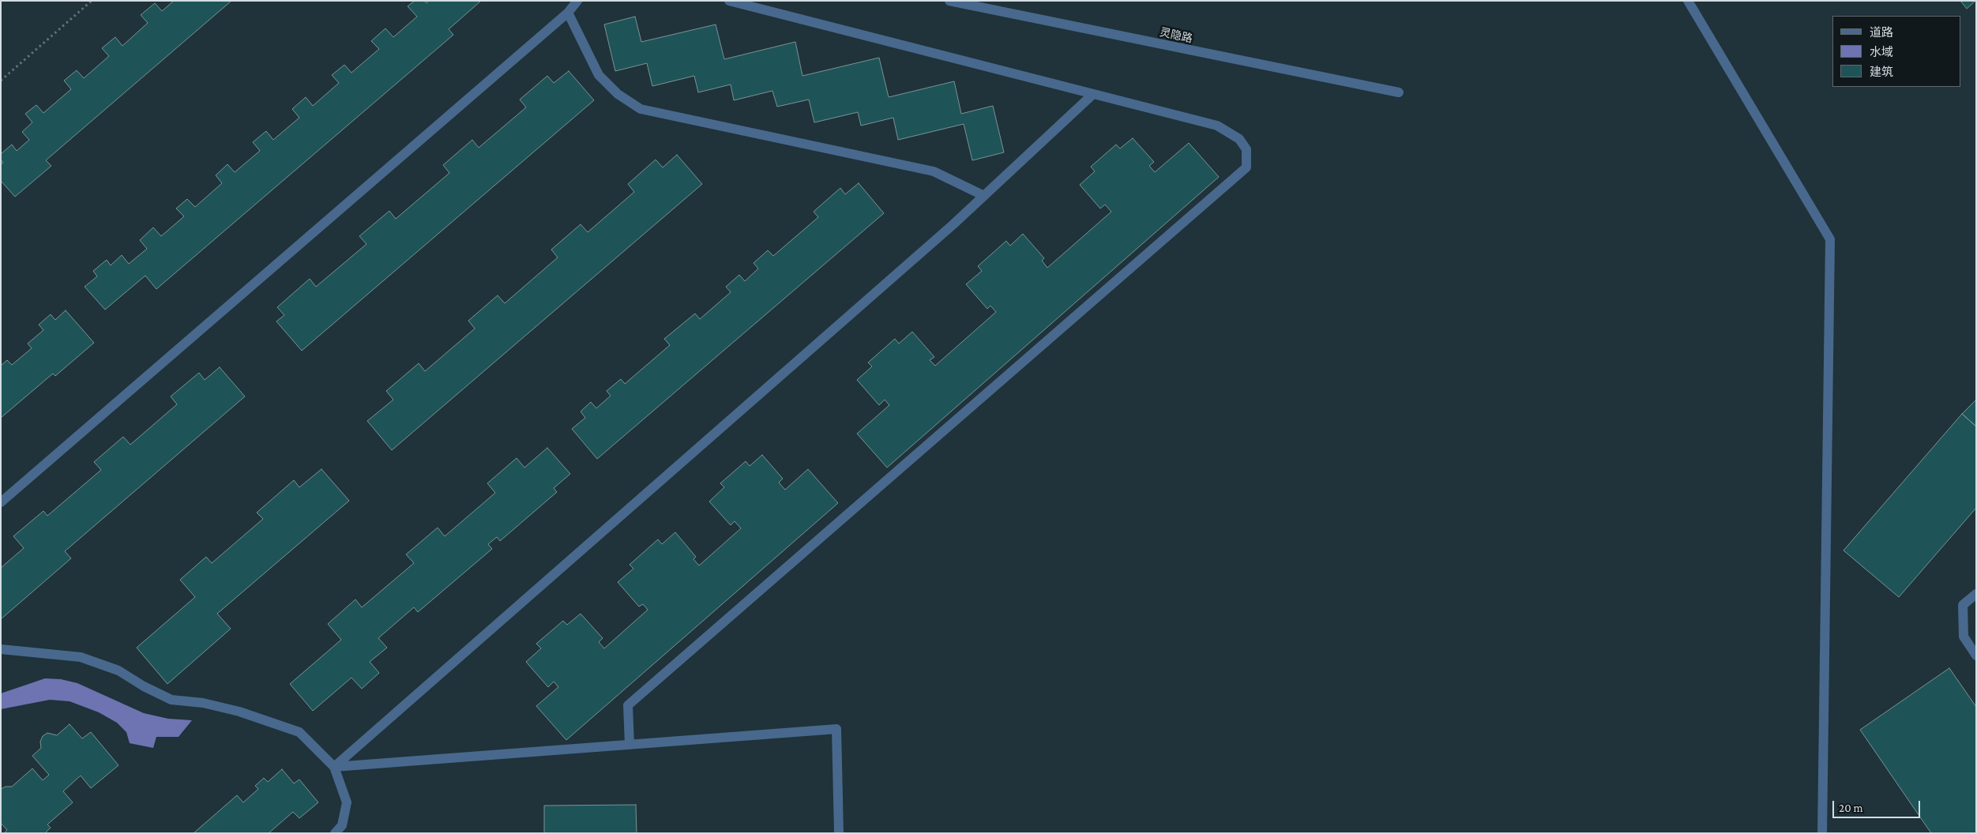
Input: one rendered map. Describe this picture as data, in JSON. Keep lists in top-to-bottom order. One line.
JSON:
{"streets":{"street":["灵隐路"]},"legend":["道路","水域","建筑"],"scale_bar":"20 m"}
